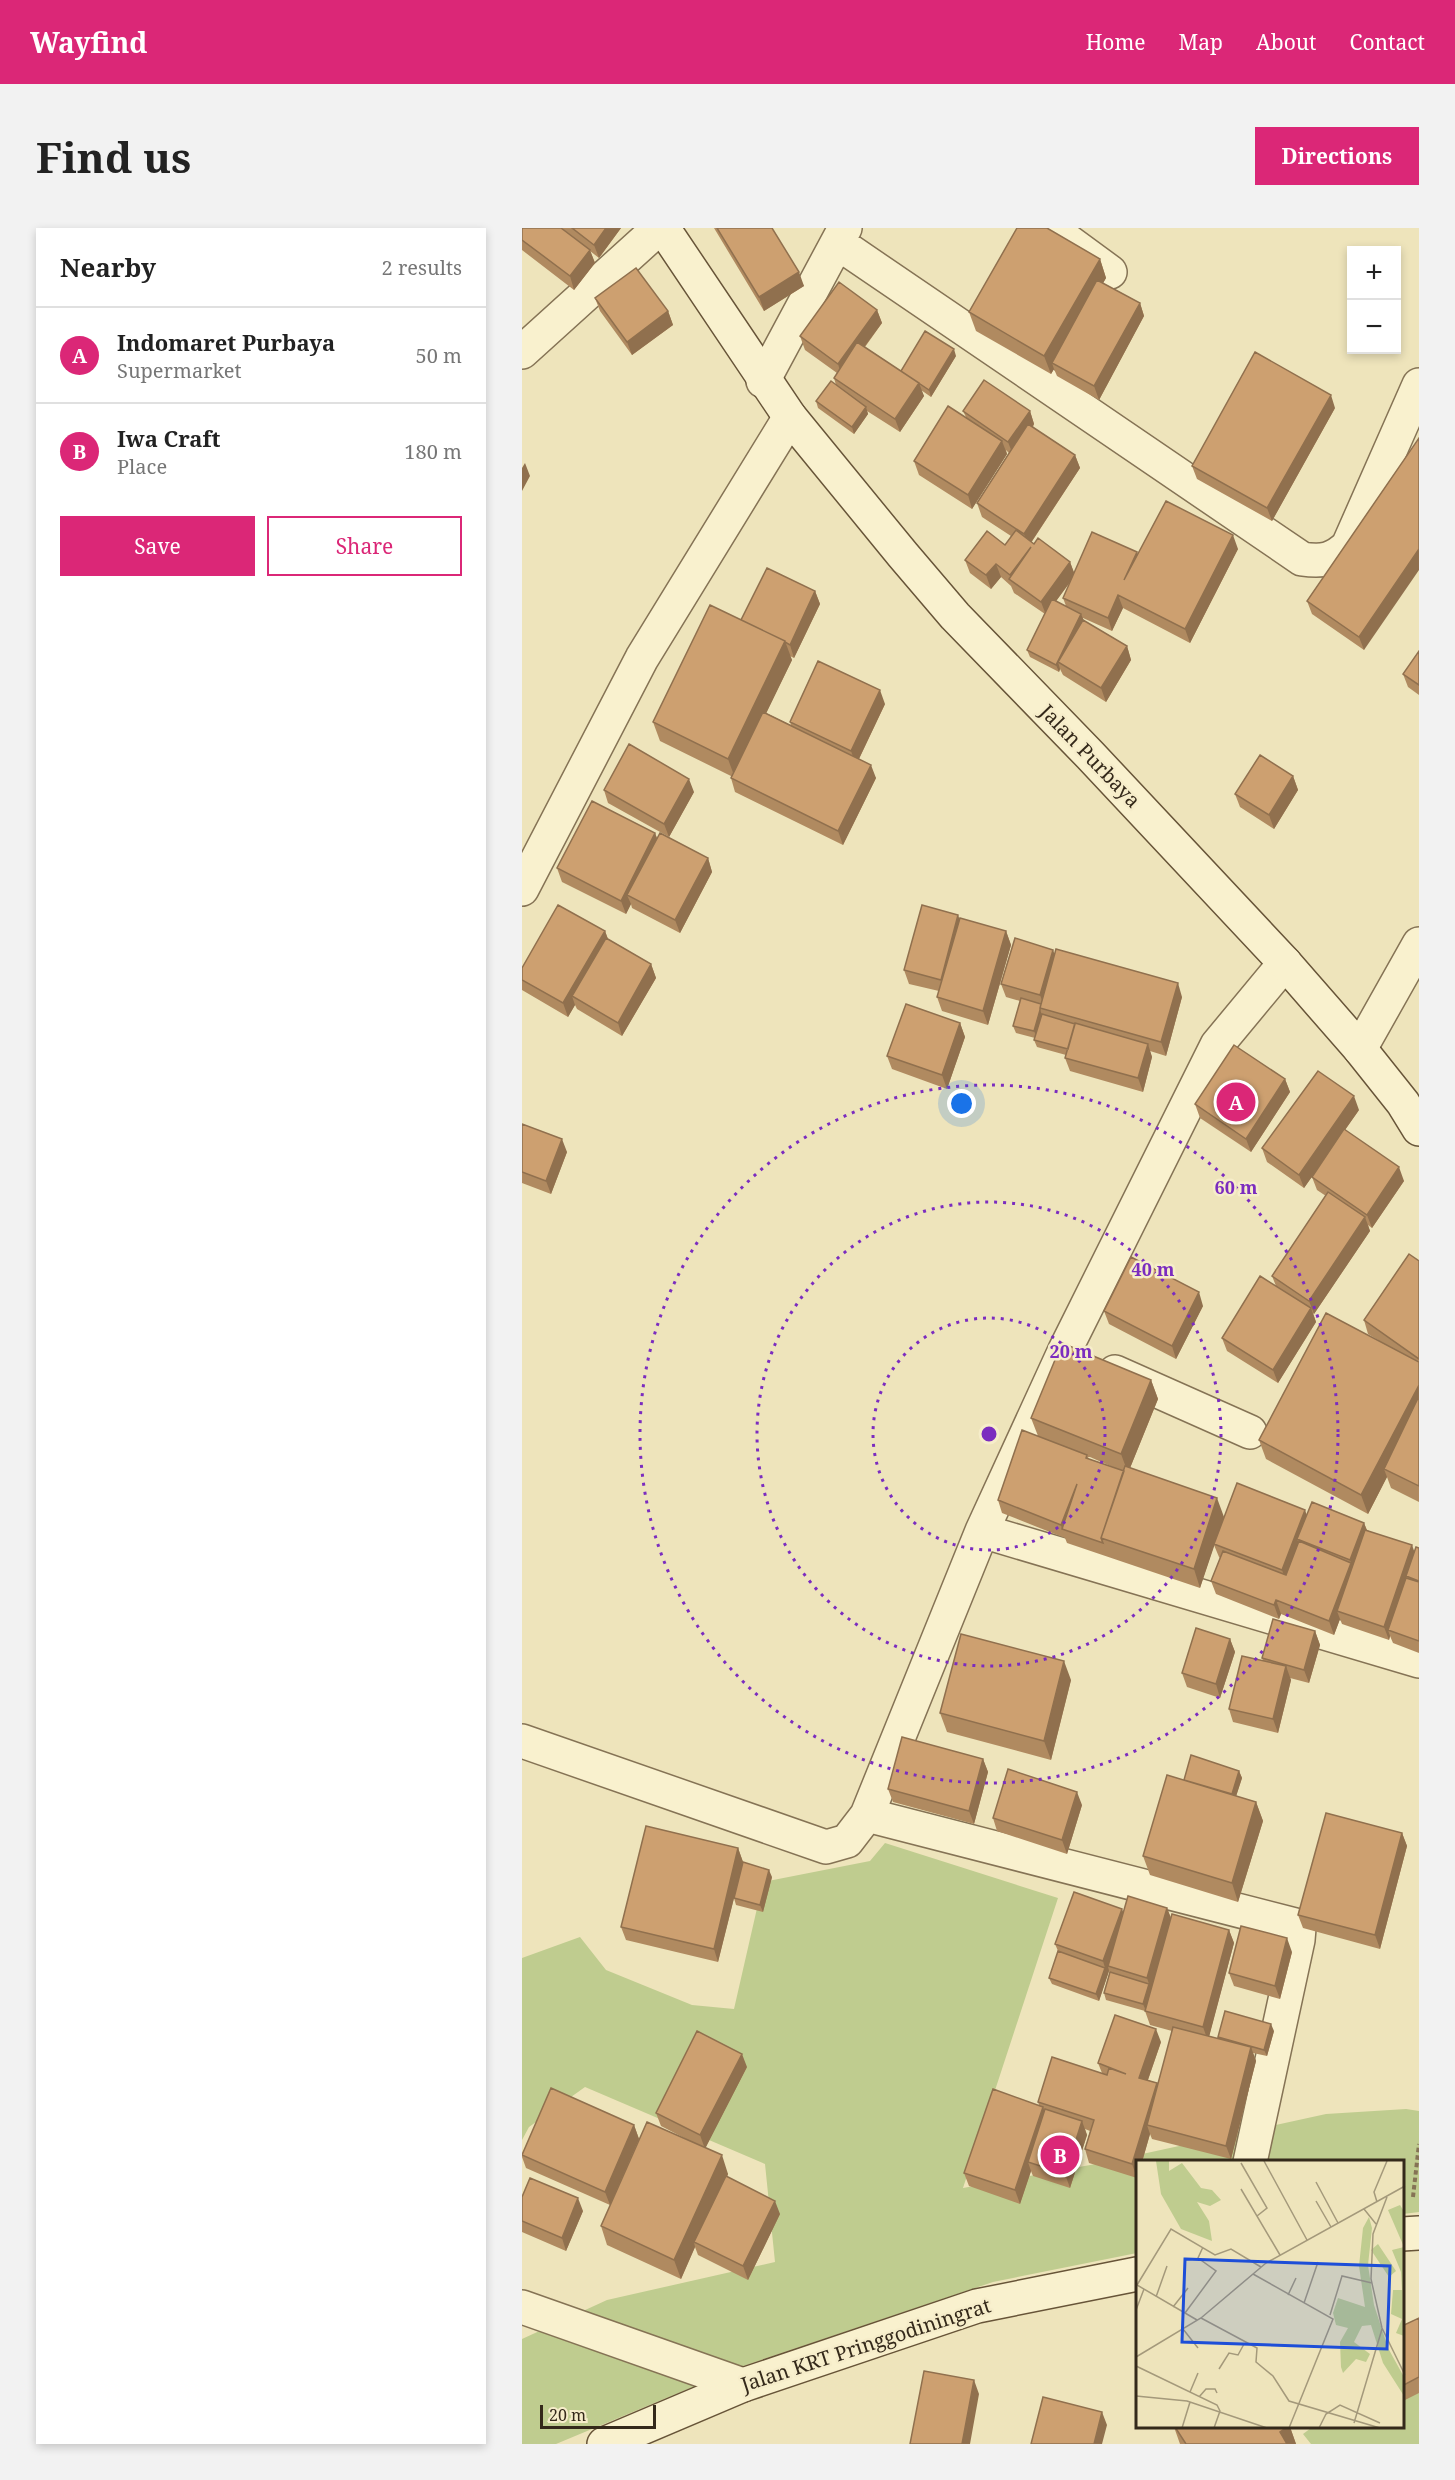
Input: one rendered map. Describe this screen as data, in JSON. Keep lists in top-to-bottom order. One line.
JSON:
{"streets":{"street":["Jalan Purbaya","Jalan KRT Pringgodiningrat"]},"scale_bar":"20 m","page":{"header":"Wayfind","nav":["Home","Map","About","Contact"],"buttons":["Directions",["Save","Share"]],"title":"Find us","heading":["Nearby","2 results"],"map_buttons":["+","−"],"list":[{"mark":"A","name":"Indomaret Purbaya","note":"Supermarket","value":"50 m"},{"mark":"B","name":"Iwa Craft","note":"Place","value":"180 m"}],"pins":["A","B"],"scale":"20 m"},"rings":["60 m","40 m","20 m"]}
